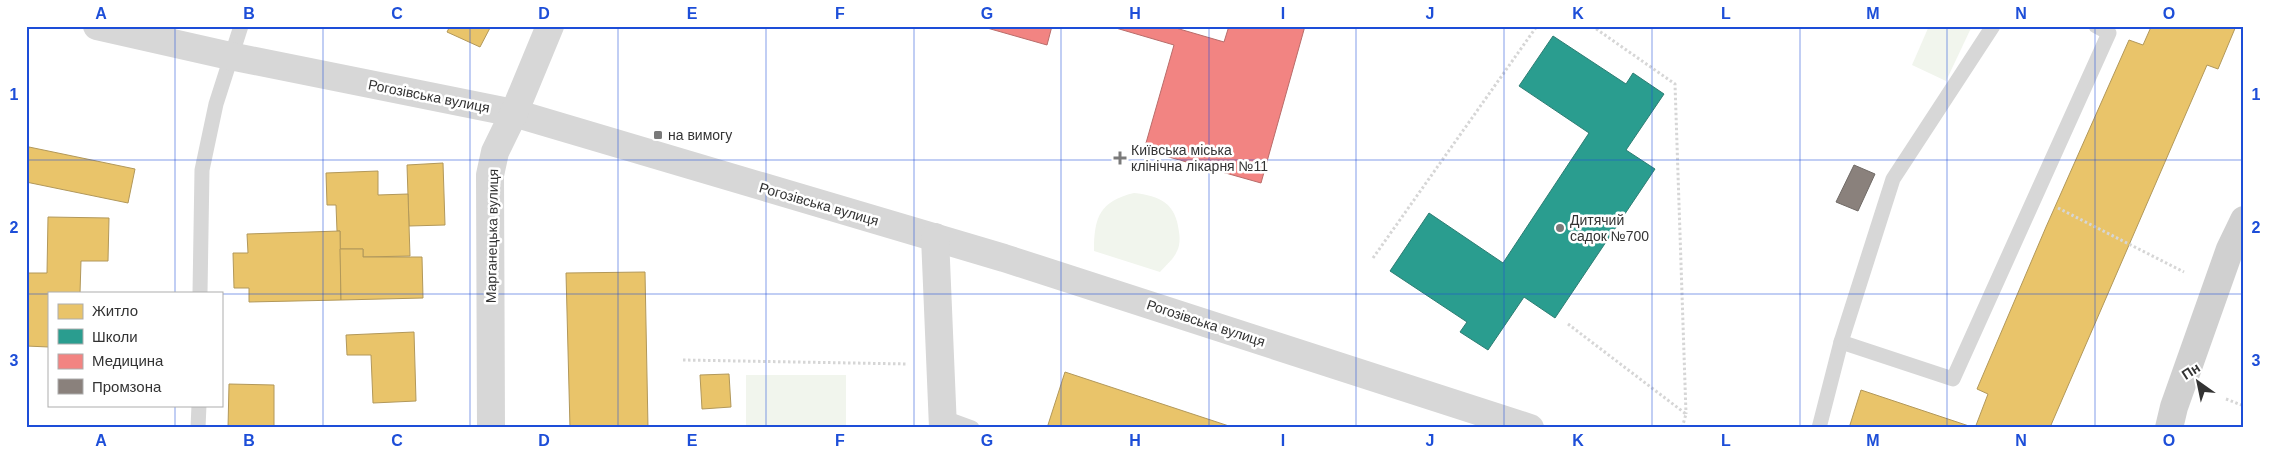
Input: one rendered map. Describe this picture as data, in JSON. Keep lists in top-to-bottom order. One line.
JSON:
{"streets":{"street":["Рогозівська вулиця","Марганецька вулиця"]},"crossings":[["Рогозівська вулиця","Марганецька вулиця"]],"places":{"transit":["на вимогу"],"health":["Київська міська клінічна лікарня №11"],"other":["Дитячий садок №700"]},"legend":["Житло","Школи","Медицина","Промзона"],"north":"top left","grid":{"columns":["A","B","C","D","E","F","G","H","I","J","K","L","M","N","O"],"rows":["1","2","3"]}}
